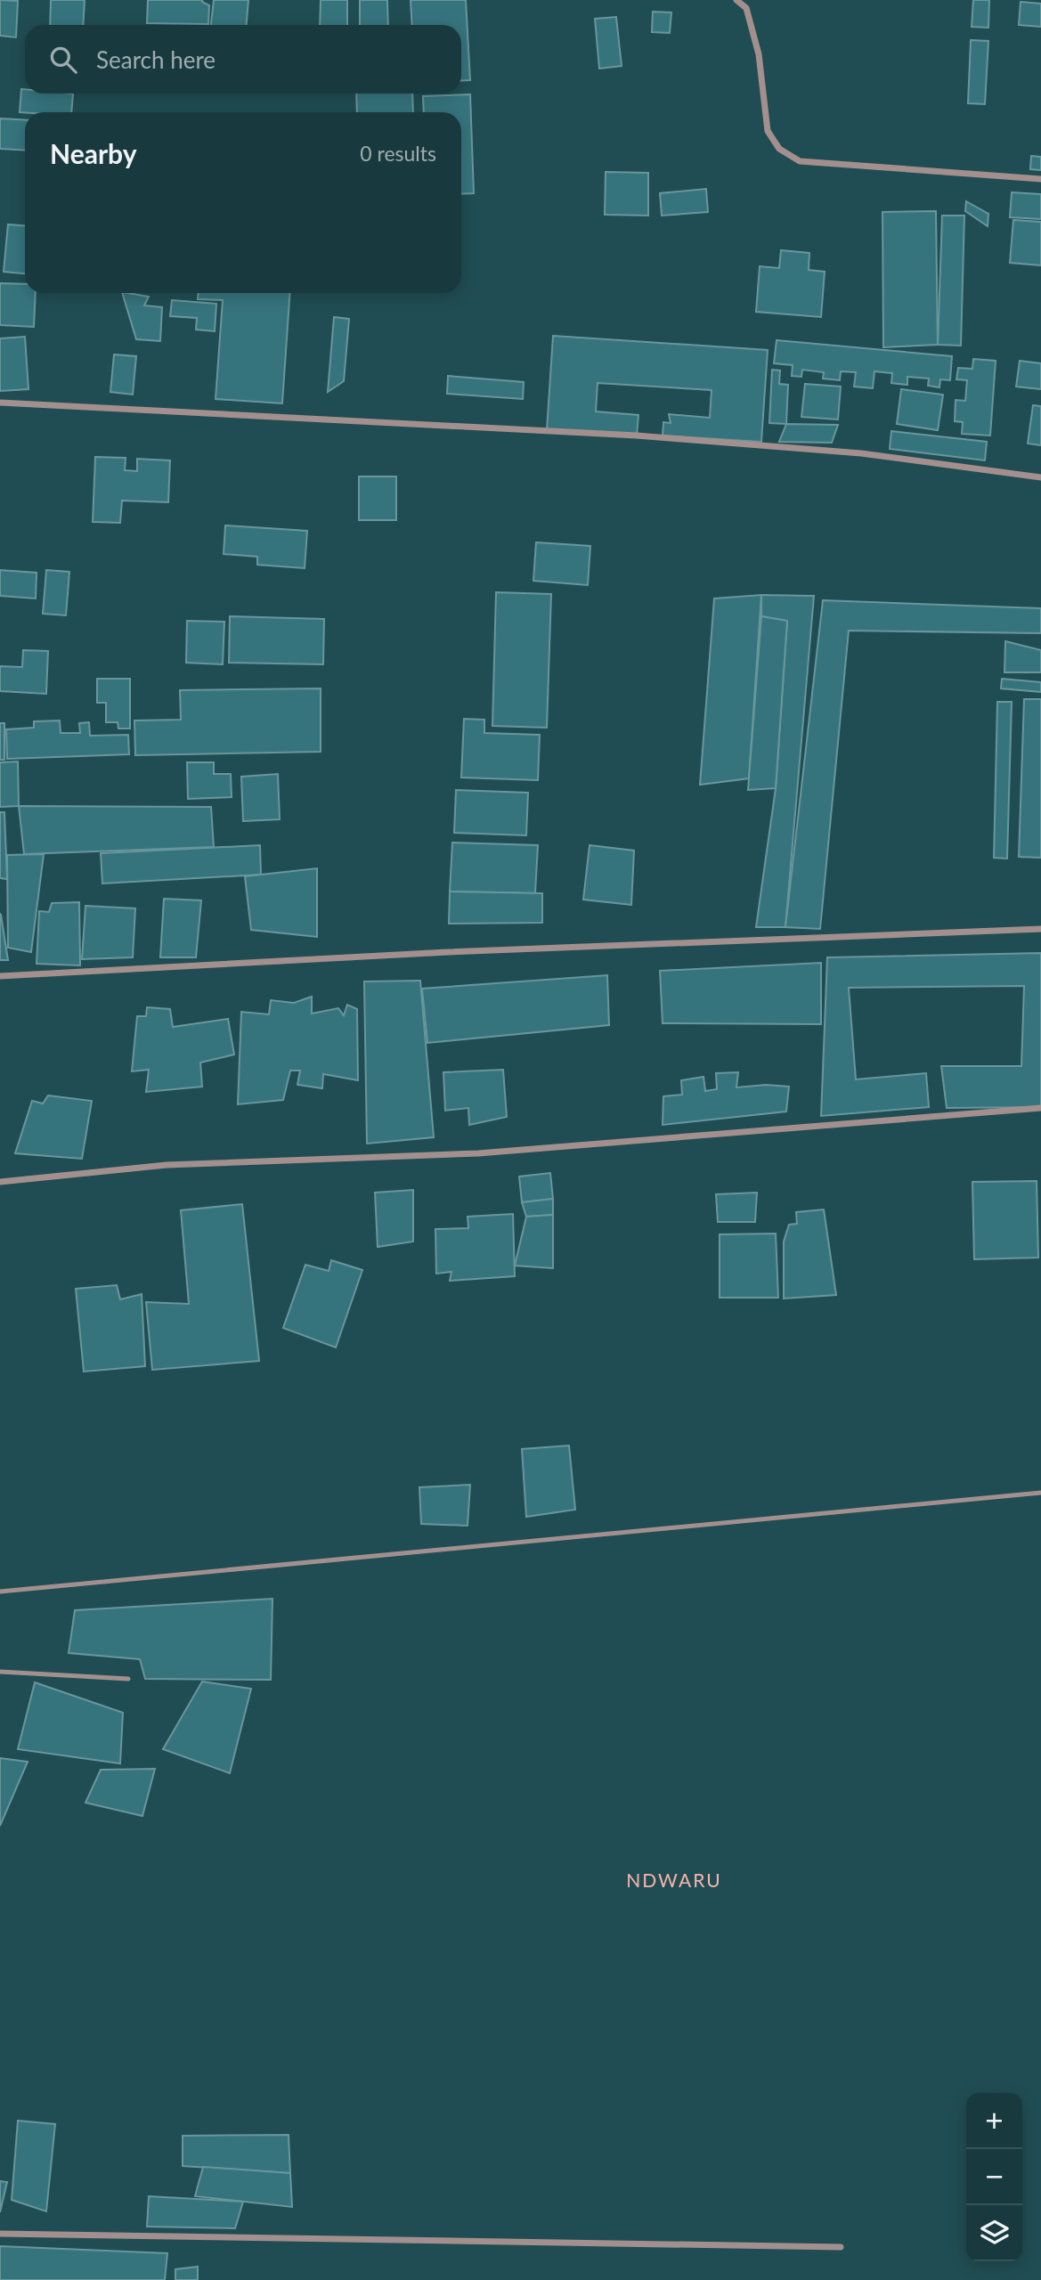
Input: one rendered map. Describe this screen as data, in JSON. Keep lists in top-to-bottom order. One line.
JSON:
{"districts":["NDWARU"],"page":{"search":"Search here","heading":["Nearby","0 results"],"map_buttons":["+","−"]}}
